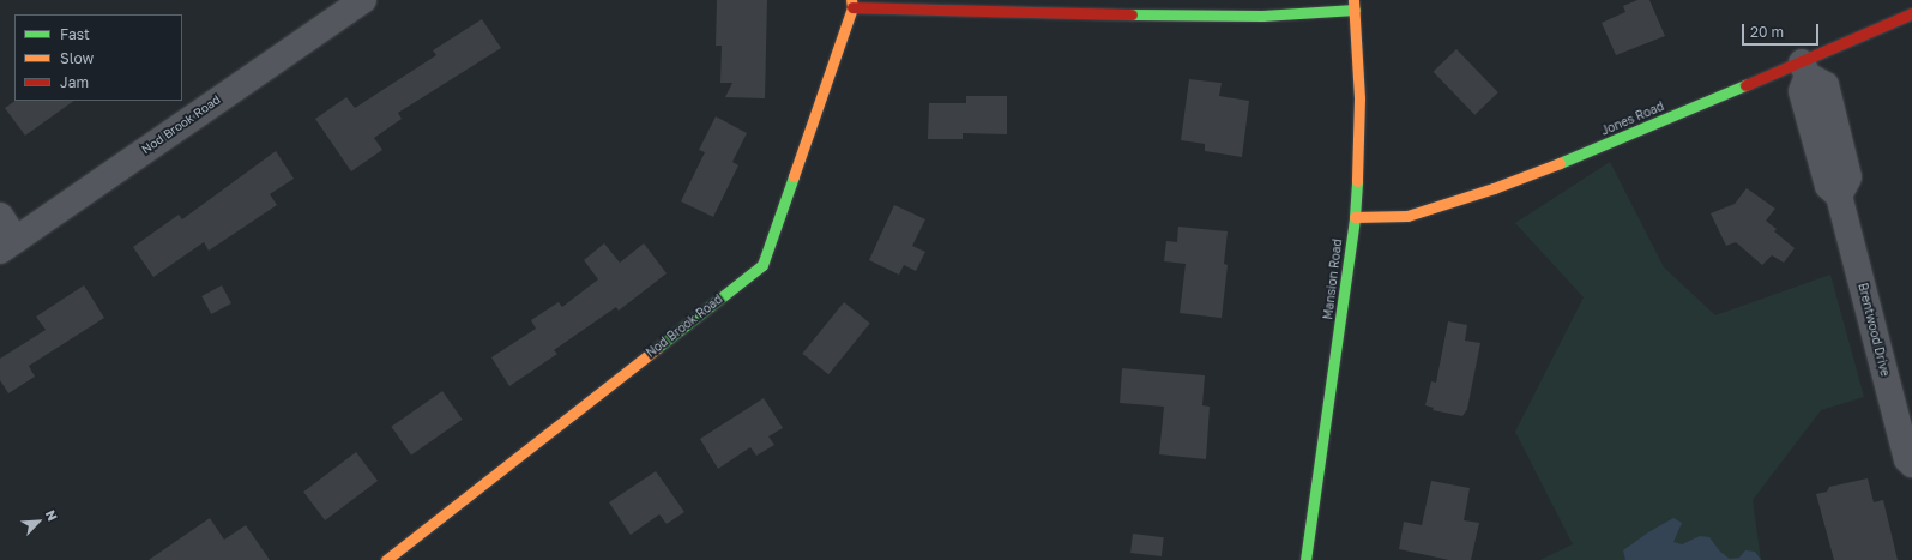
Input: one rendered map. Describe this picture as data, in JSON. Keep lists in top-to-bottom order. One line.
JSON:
{"streets":{"street":["Jones Road","Nod Brook Road","Mansion Road","Brentwood Drive"]},"crossings":[["Jones Road","Mansion Road"],["Jones Road","Brentwood Drive"]],"legend":["Fast","Slow","Jam"],"scale_bar":"20 m","north":"top right"}
